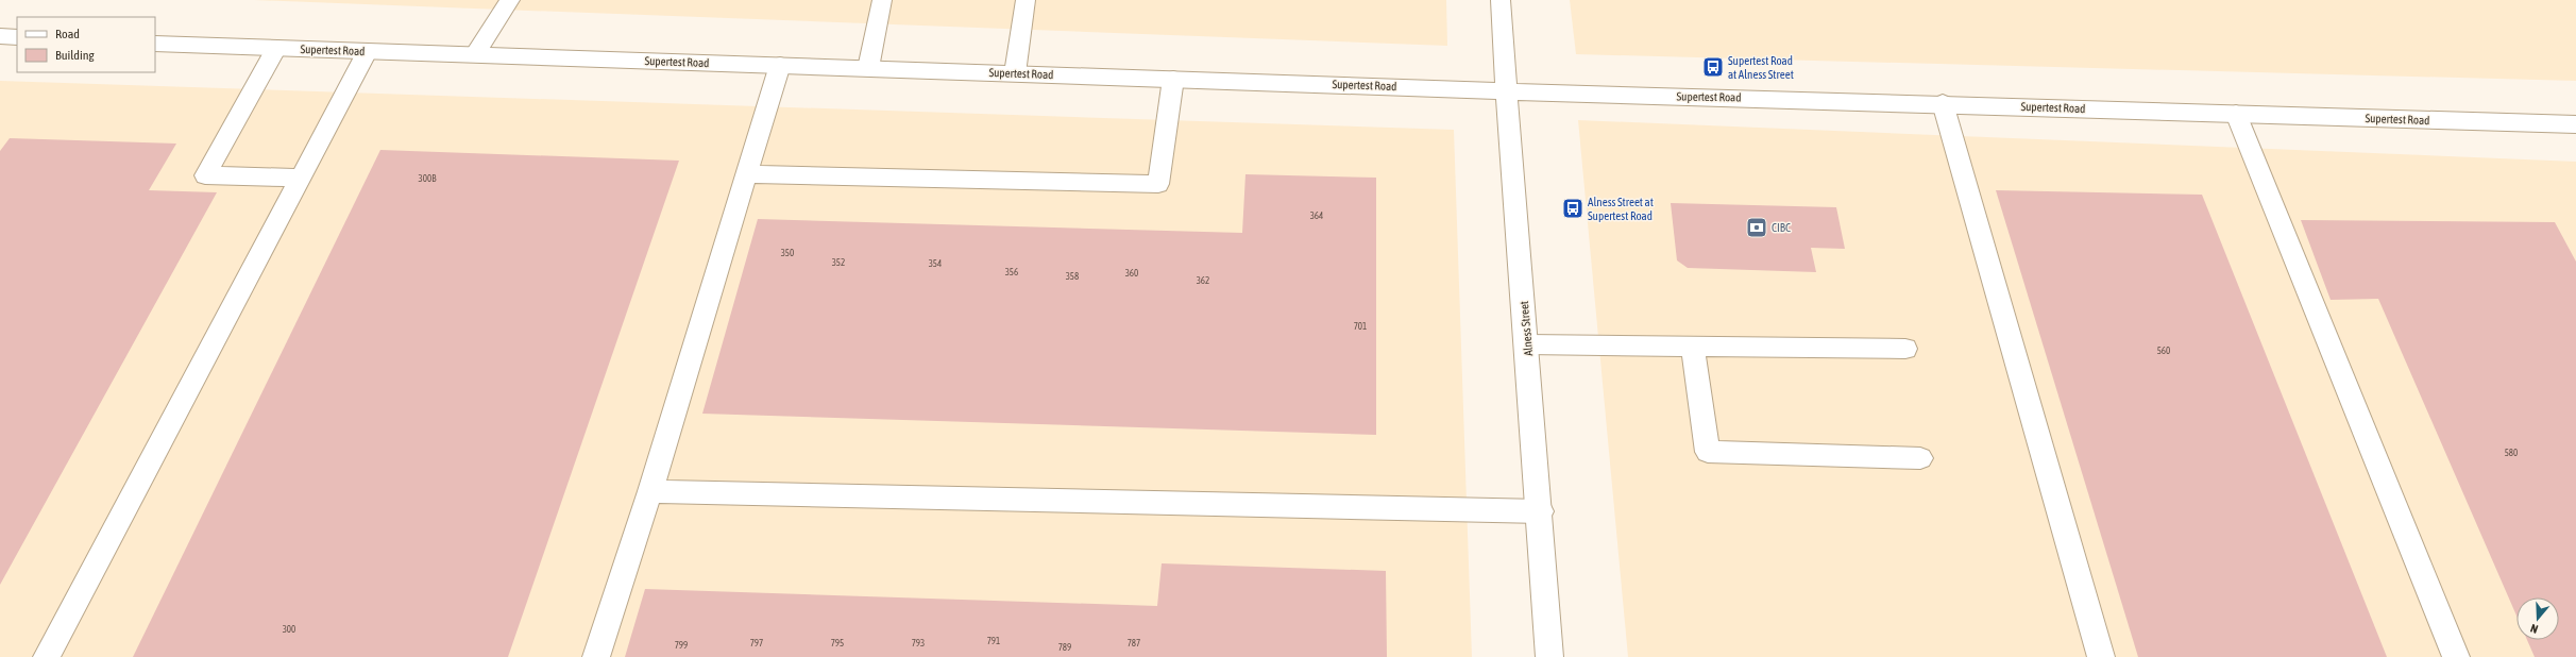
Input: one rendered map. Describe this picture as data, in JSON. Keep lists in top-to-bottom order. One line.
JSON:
{"streets":{"street":["Supertest Road","Alness Street"]},"crossings":[["Supertest Road","Alness Street"]],"places":{"bus stop":["Supertest Road at Alness Street","Alness Street at Supertest Road"],"bank":["CIBC"]},"house_numbers":["300B","364","350","352","354","356","360","358","362","701","560","580","300","791","797","795","793","787","799","789"],"legend":["Road","Building"],"north":"bottom"}
